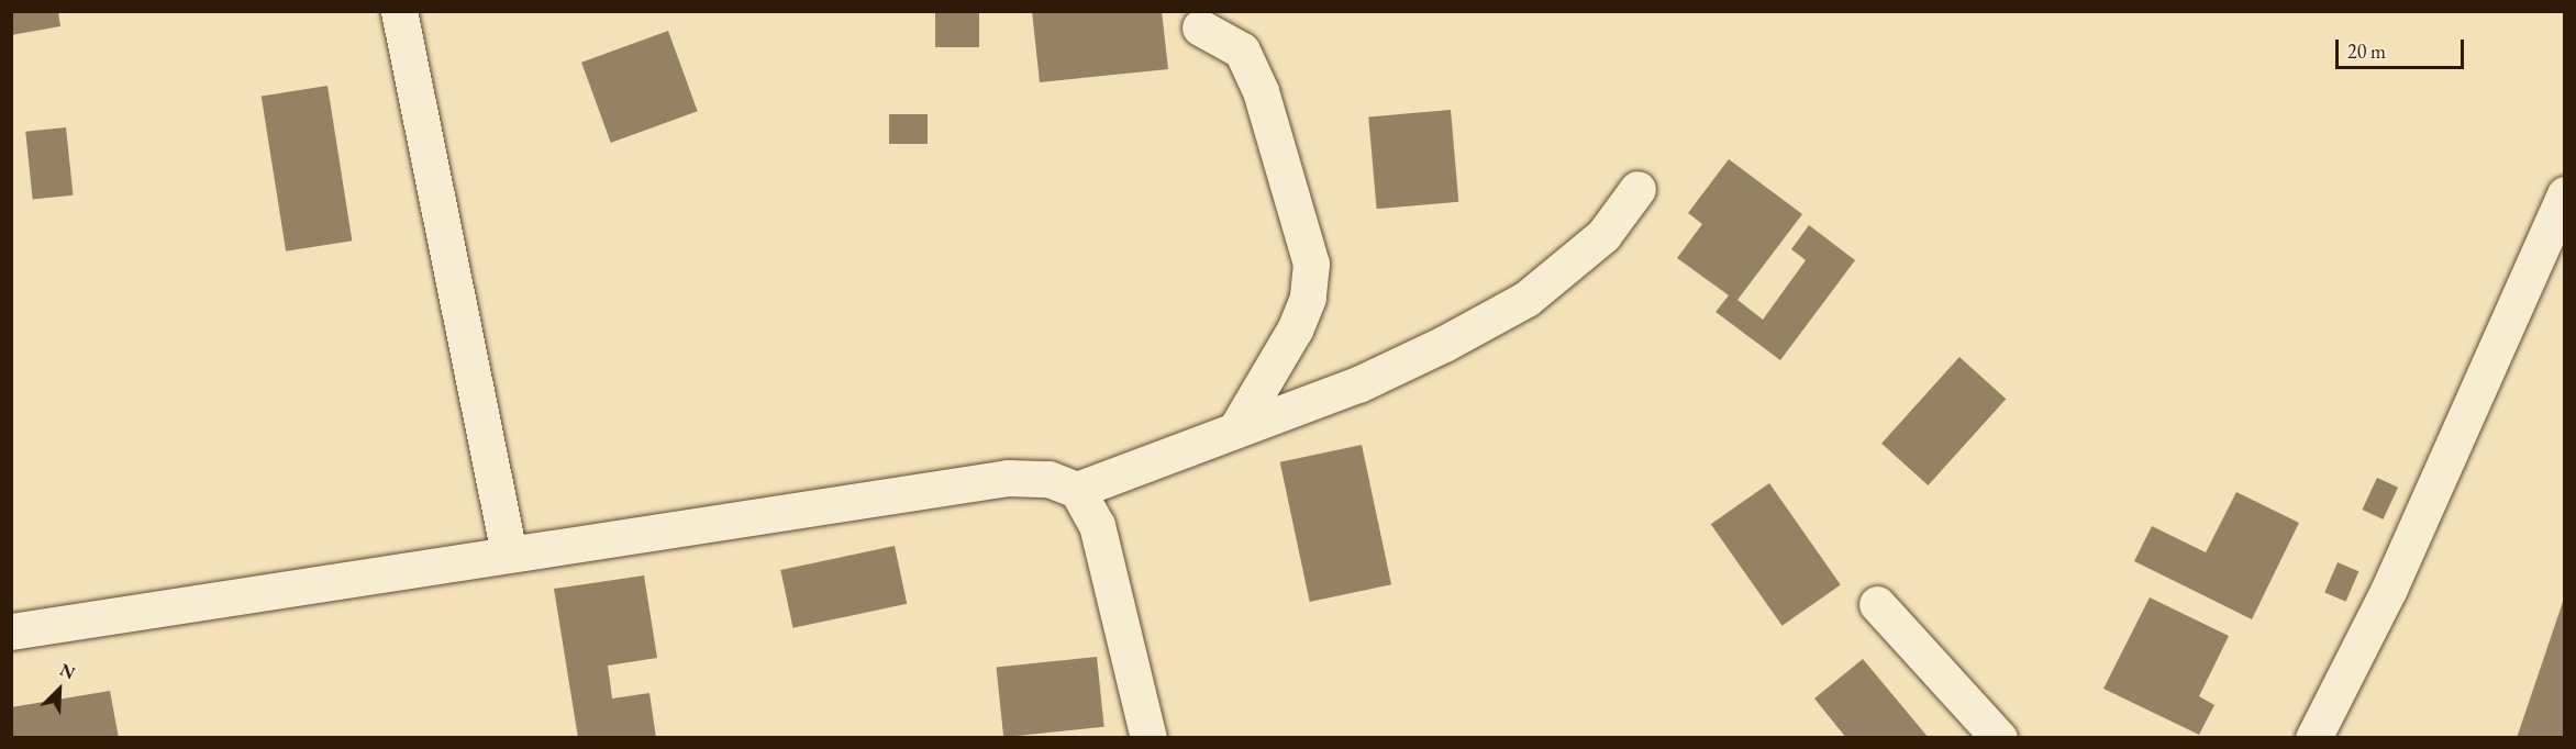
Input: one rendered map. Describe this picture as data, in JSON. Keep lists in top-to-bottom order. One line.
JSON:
{"scale_bar":"20 m","north":"top right"}
